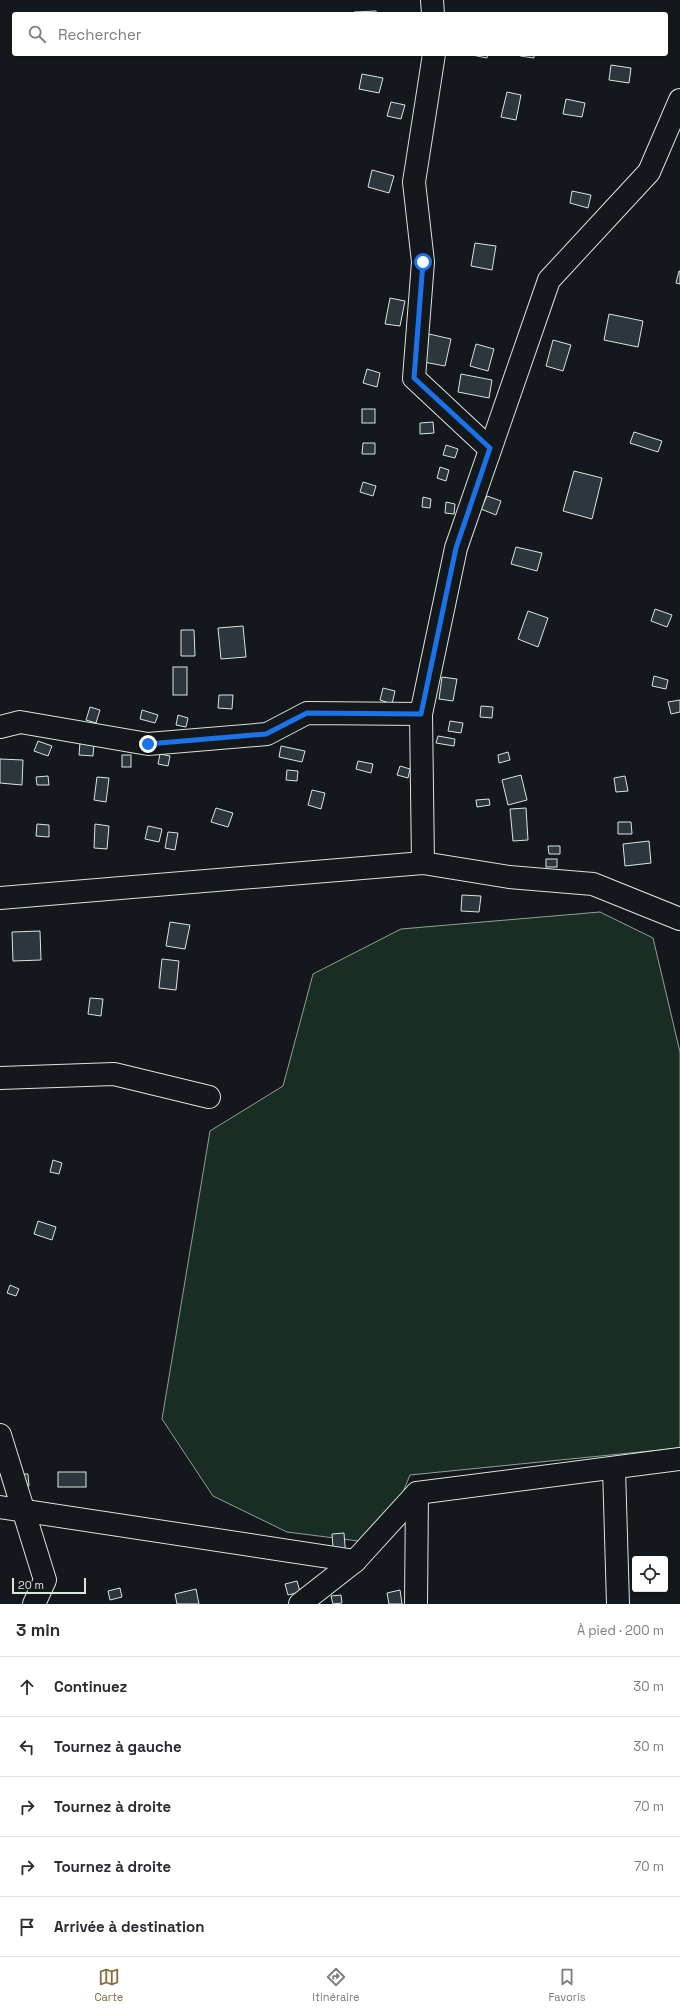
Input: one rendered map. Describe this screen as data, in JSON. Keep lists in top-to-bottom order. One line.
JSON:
{"scale_bar":"20 m","page":{"search":"Rechercher","scale":"20 m","heading":["3 min","À pied · 200 m"],"list":[["Continuez","30 m"],["Tournez à gauche","30 m"],["Tournez à droite","70 m"],["Tournez à droite","70 m"],"Arrivée à destination"],"nav":["Carte","Itinéraire","Favoris"]}}
